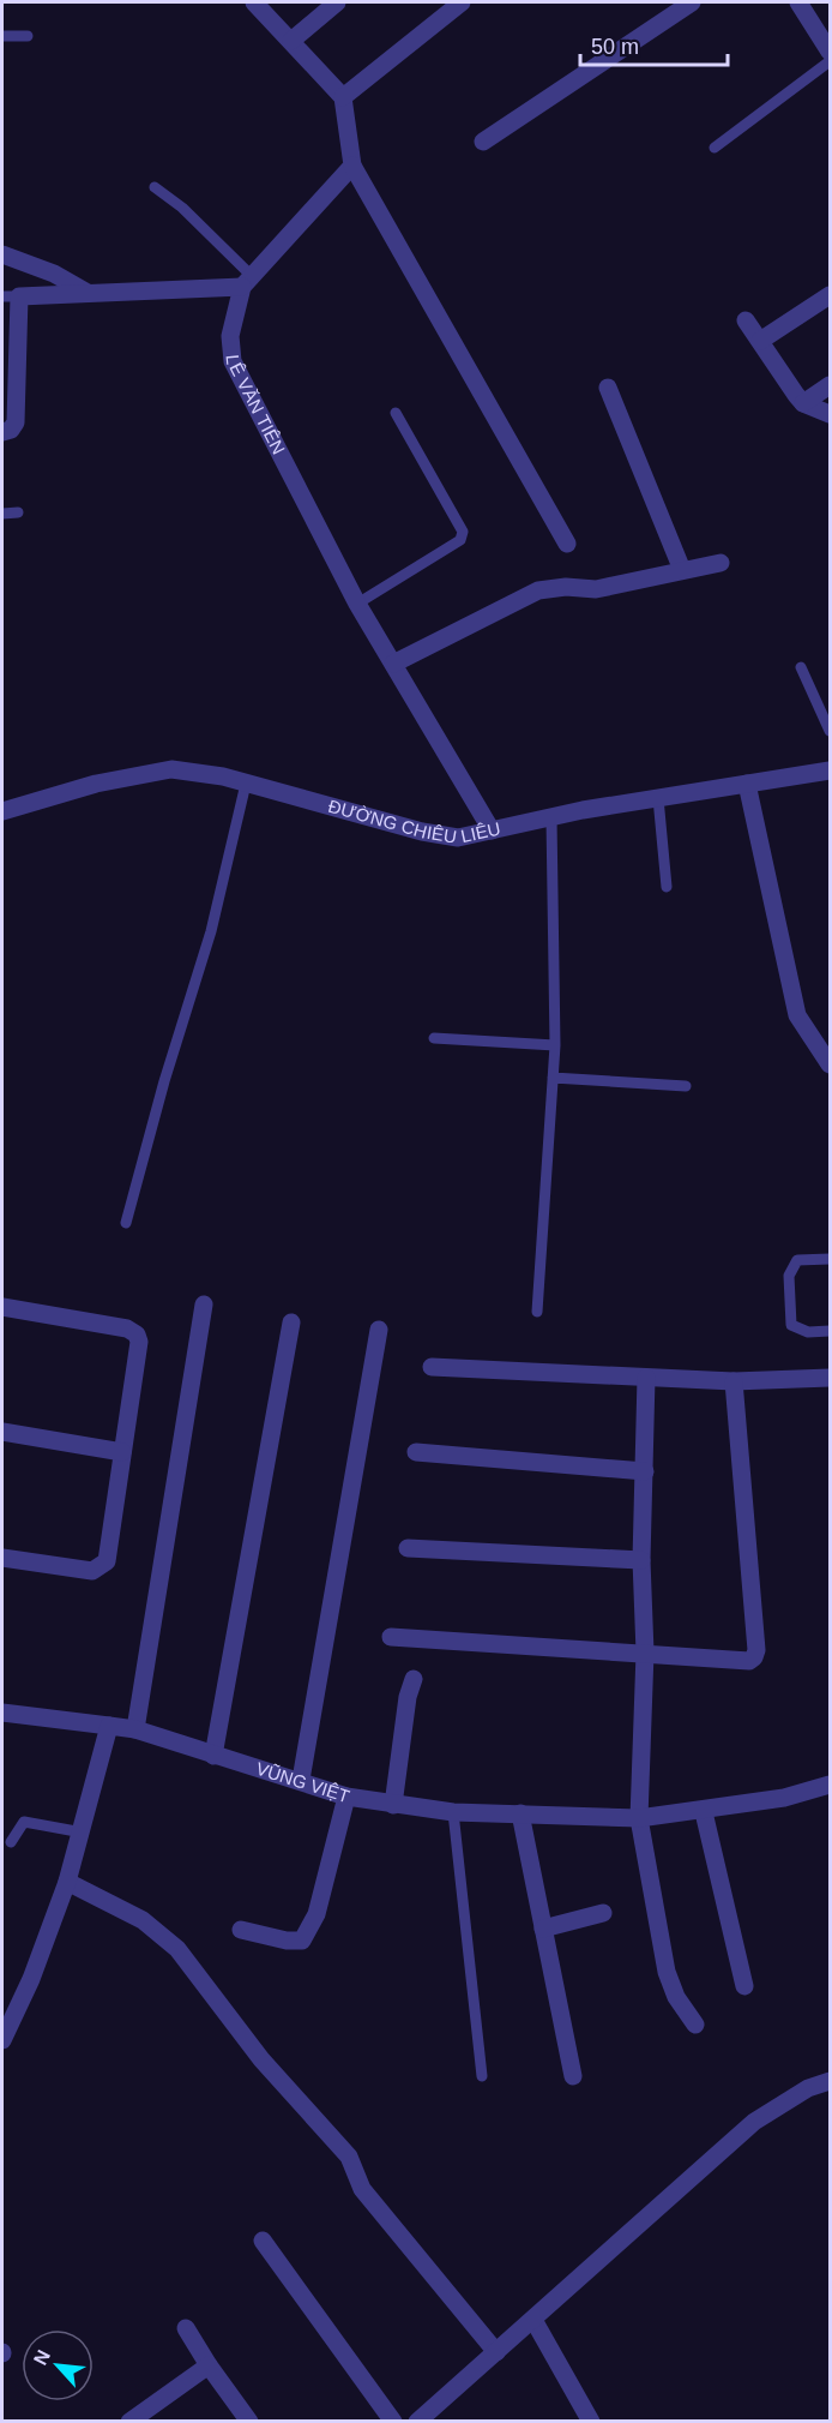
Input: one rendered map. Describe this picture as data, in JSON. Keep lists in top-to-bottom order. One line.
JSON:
{"streets":{"street":["LÊ VĂN TIÊN","ĐƯỜNG CHIÊU LIÊU","VŨNG VIỆT"]},"crossings":[["LÊ VĂN TIÊN","ĐƯỜNG CHIÊU LIÊU"]],"scale_bar":"50 m","north":"top left"}
